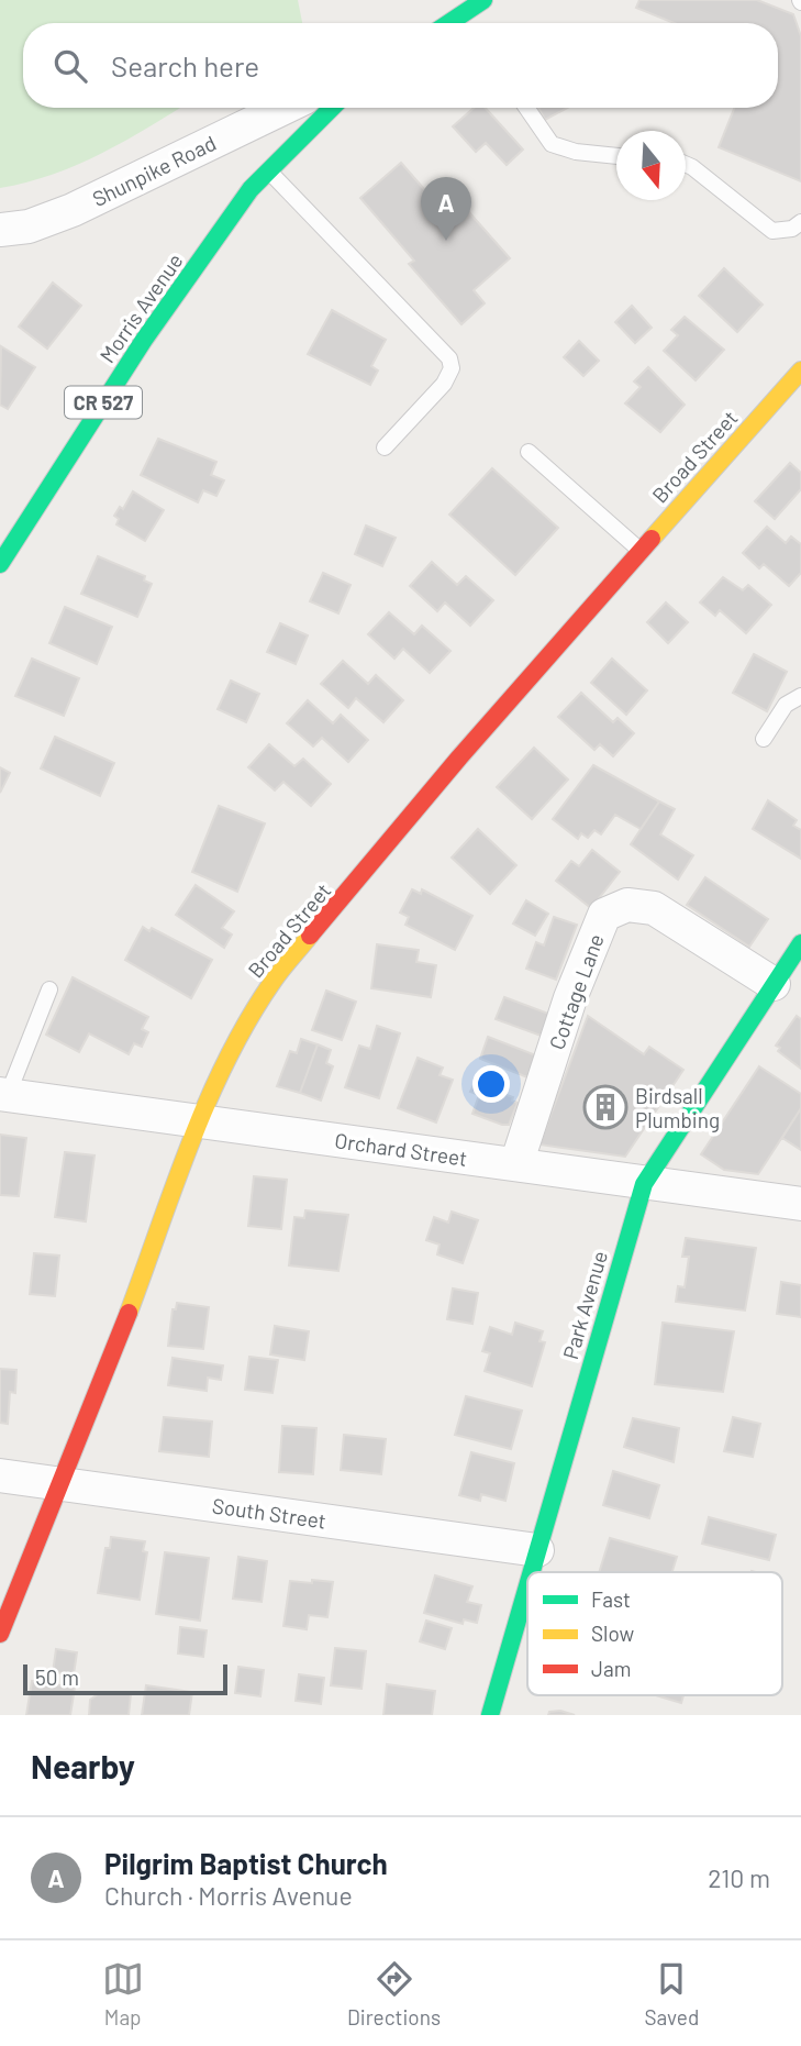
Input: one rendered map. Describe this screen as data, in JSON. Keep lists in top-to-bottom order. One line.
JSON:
{"streets":{"main road":["Morris Avenue","CR 527","Broad Street","Park Avenue"],"street":["Shunpike Road","Cottage Lane","Orchard Street","South Street"]},"crossings":[["Broad Street","Orchard Street"],["Broad Street","South Street"],["Cottage Lane","Orchard Street"],["Cottage Lane","Park Avenue"],["Orchard Street","Park Avenue"],["Park Avenue","South Street"]],"places":{"building":["Birdsall Plumbing"]},"legend":["Fast","Slow","Jam"],"scale_bar":"50 m","north":"bottom","page":{"search":"Search here","pins":"A","scale":"50 m","heading":"Nearby","list":[{"mark":"A","name":"Pilgrim Baptist Church","note":"Church · Morris Avenue","value":"210 m"}],"nav":["Map","Directions","Saved"]}}
